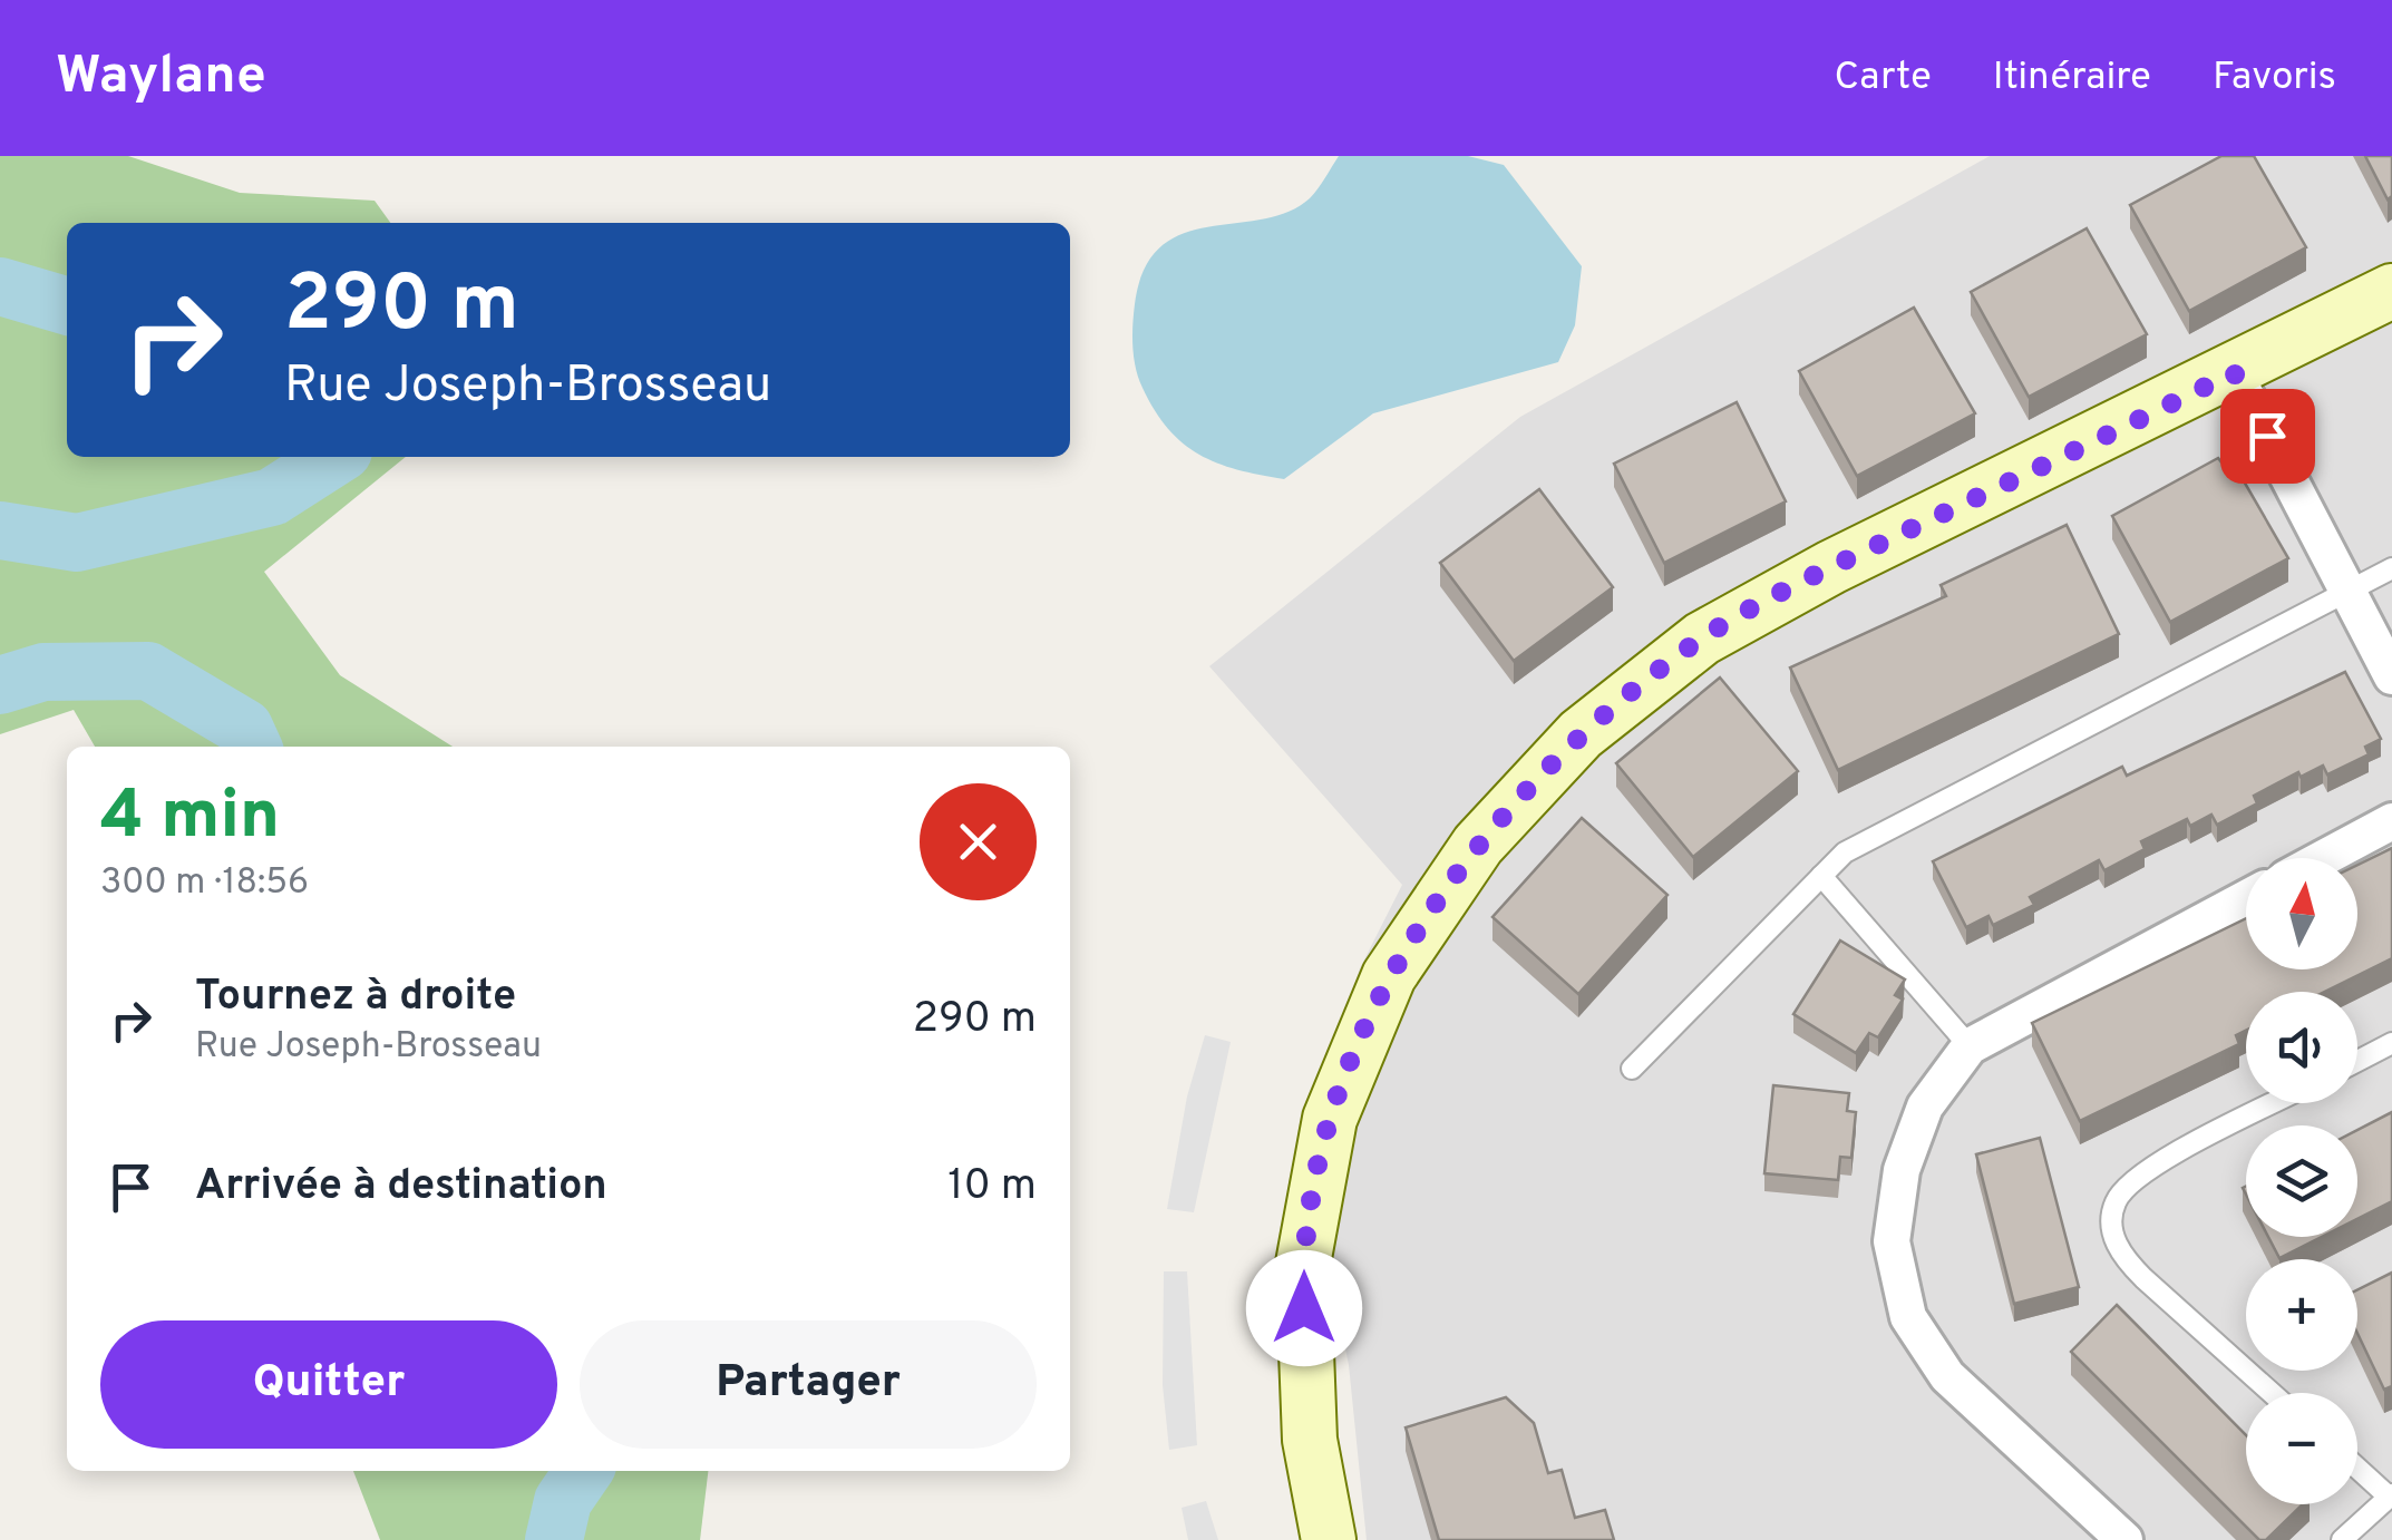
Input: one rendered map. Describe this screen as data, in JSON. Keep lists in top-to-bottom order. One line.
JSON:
{"north":"top","page":{"header":"Waylane","nav":["Carte","Itinéraire","Favoris"],"turn":["290 m","Rue Joseph-Brosseau"],"heading":["4 min","300 m · 18:56"],"map_buttons":["+","−"],"list":[{"name":"Tournez à droite","note":"Rue Joseph-Brosseau","value":"290 m"},{"name":"Arrivée à destination","value":"10 m"}],"buttons":["Quitter","Partager"]}}
